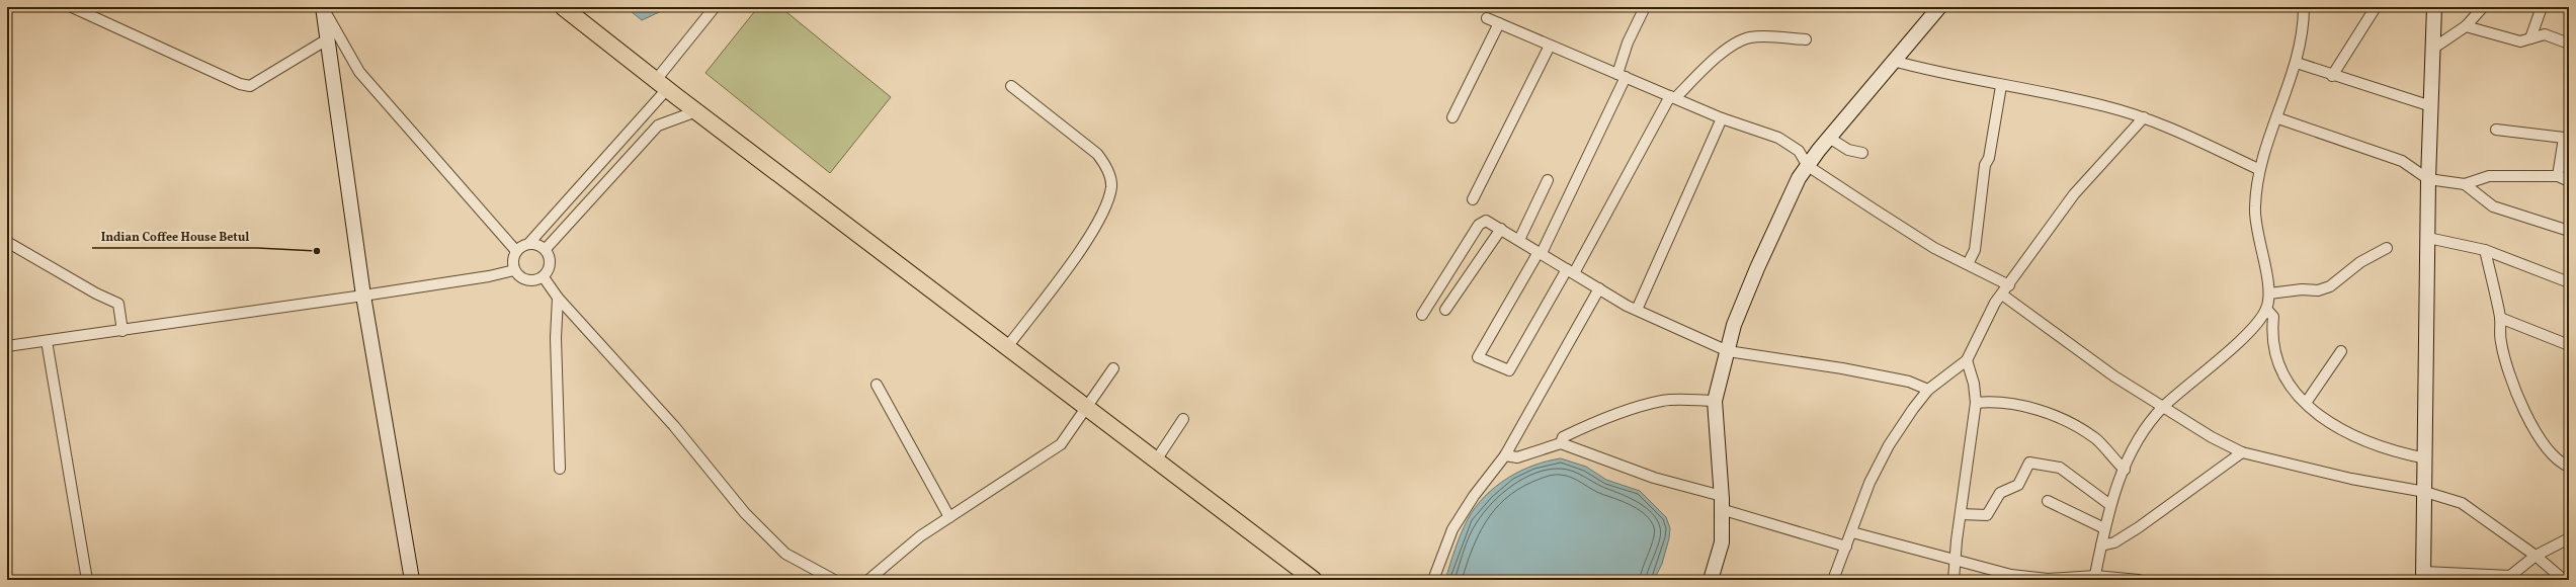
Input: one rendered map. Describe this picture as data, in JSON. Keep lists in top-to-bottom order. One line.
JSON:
{"places":["Indian Coffee House Betul"]}
